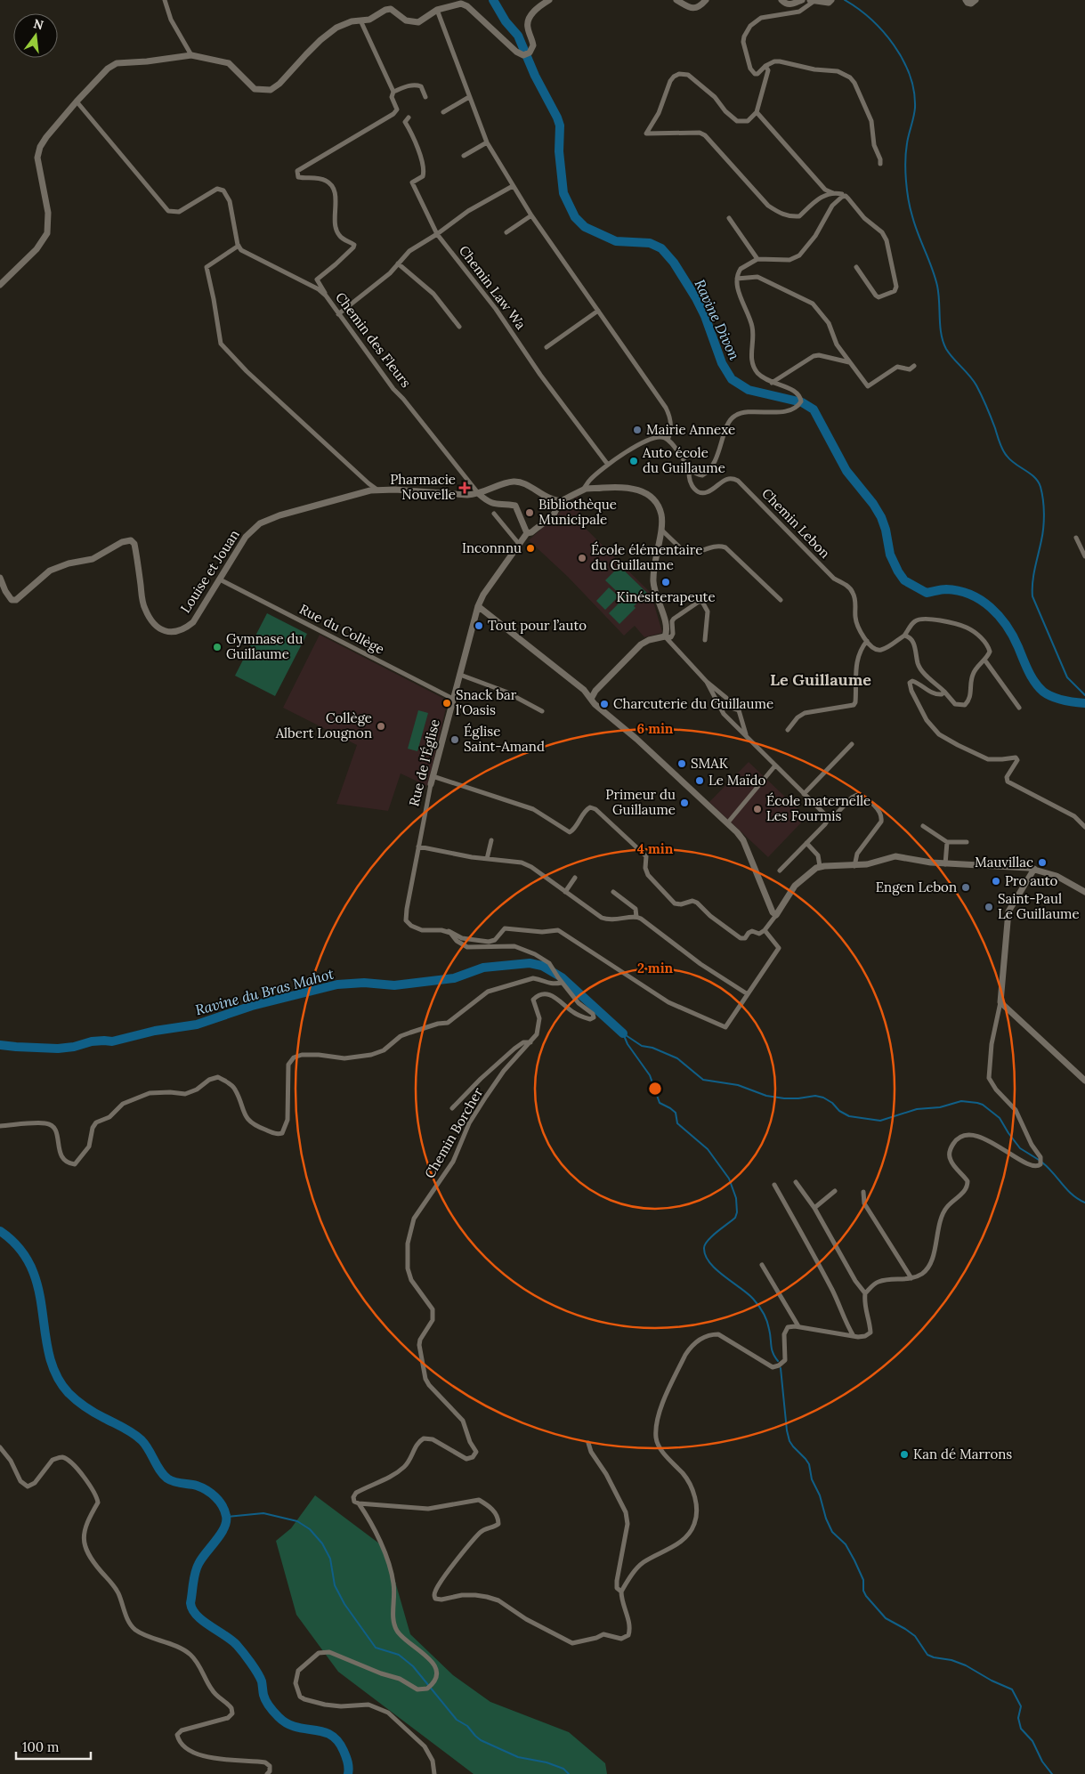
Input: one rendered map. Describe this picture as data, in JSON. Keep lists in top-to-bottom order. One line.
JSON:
{"streets":{"main road":["Louise et Jouan","Rue de l'Église"],"street":["Chemin Law Wa","Chemin des Fleurs","Chemin Lebon","Rue du Collège","Chemin Borcher"]},"crossings":[["Chemin des Fleurs","Louise et Jouan"],["Louise et Jouan","Rue du Collège"],["Rue du Collège","Rue de l'Église"],["Rue de l'Église","Chemin Borcher"]],"districts":["Le Guillaume"],"water":["Ravine Divon","Ravine du Bras Mahot"],"places":{"other":["Mairie Annexe","Auto école du Guillaume","Bibliothèque Municipale","Inconnnu","École élémentaire du Guillaume","Kinésiterapeute","Tout pour l’auto","Gymnase du Guillaume","Snack bar l'Oasis","Charcuterie du Guillaume","Collège Albert Lougnon","Église Saint-Amand","SMAK","Le Maïdo","Primeur du Guillaume","École maternelle Les Fourmis","Mauvillac","Pro auto","Engen Lebon","Saint-Paul Le Guillaume","Kan dé Marrons"],"health":["Pharmacie Nouvelle"]},"scale_bar":"100 m","north":"top","rings":["6 min","4 min","2 min"]}
